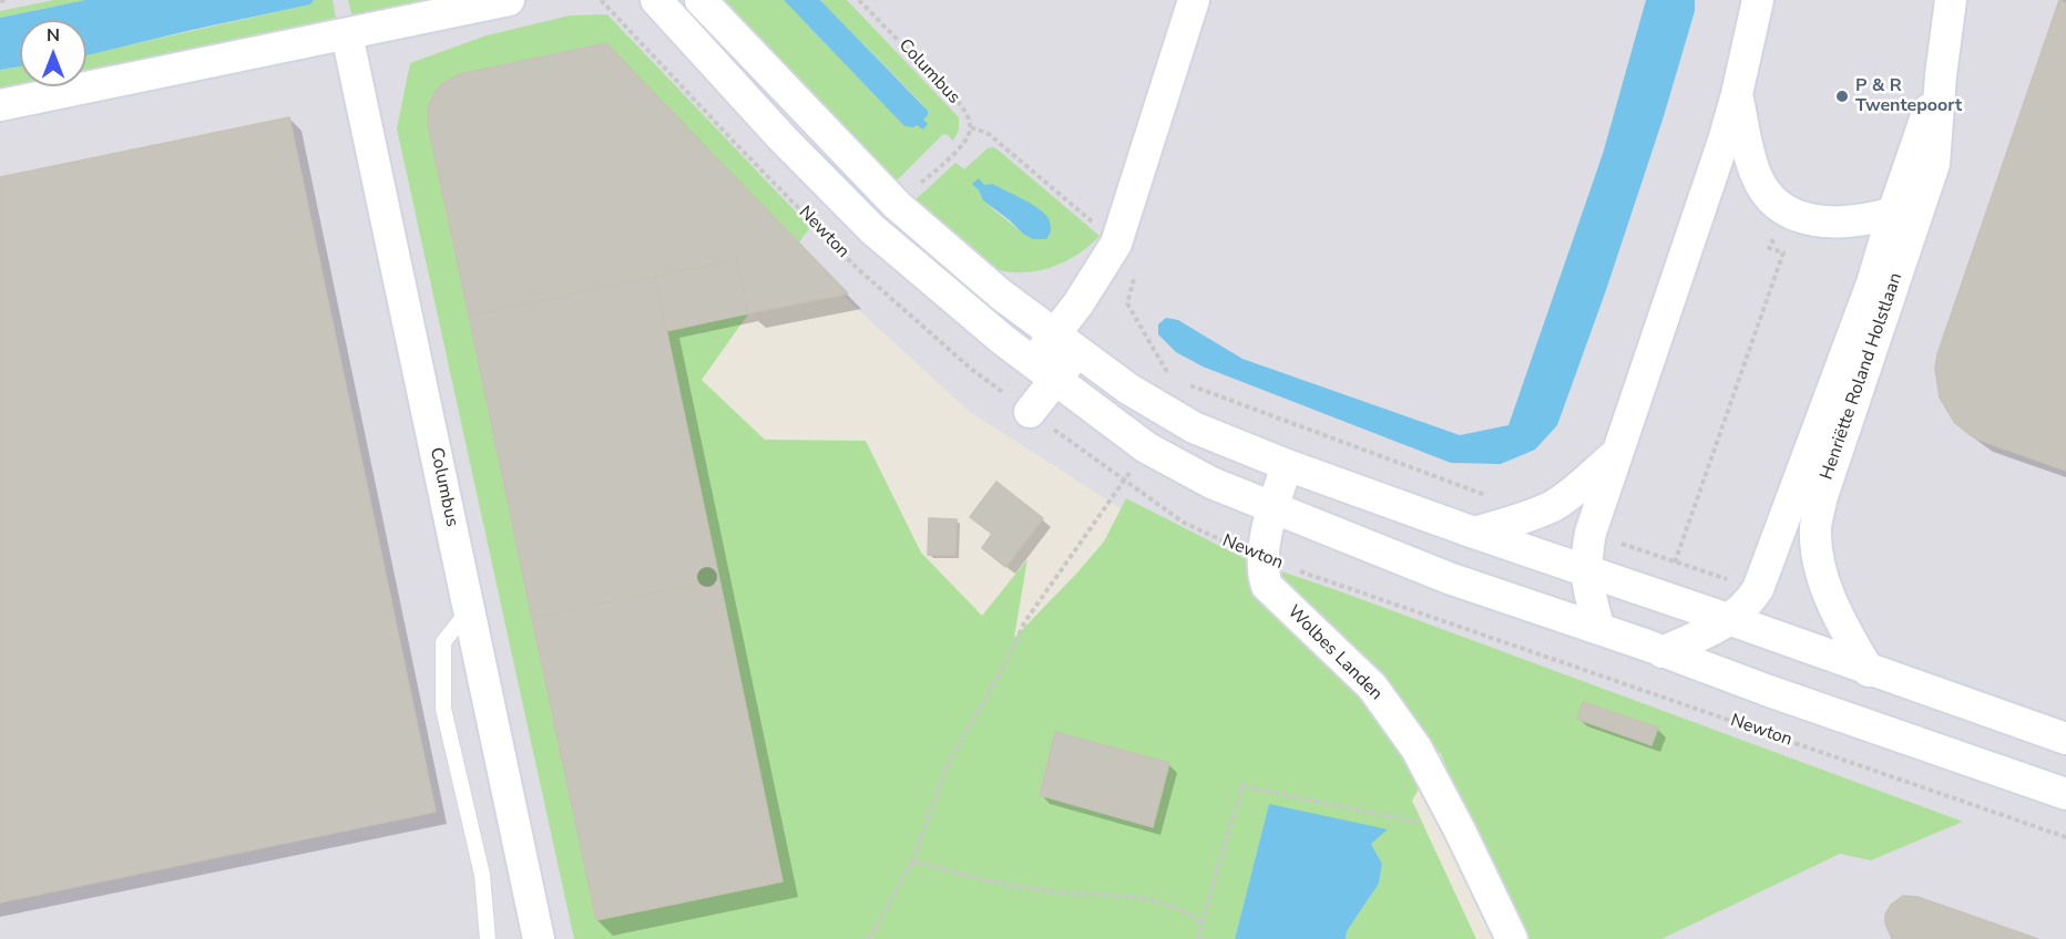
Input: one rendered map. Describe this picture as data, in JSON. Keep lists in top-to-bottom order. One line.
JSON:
{"streets":{"street":["Columbus","Henriëtte Roland Holstlaan","Wolbes Landen"],"path":["Newton"]},"crossings":[["Newton","Wolbes Landen"]],"places":["P & R Twentepoort"],"north":"top"}
